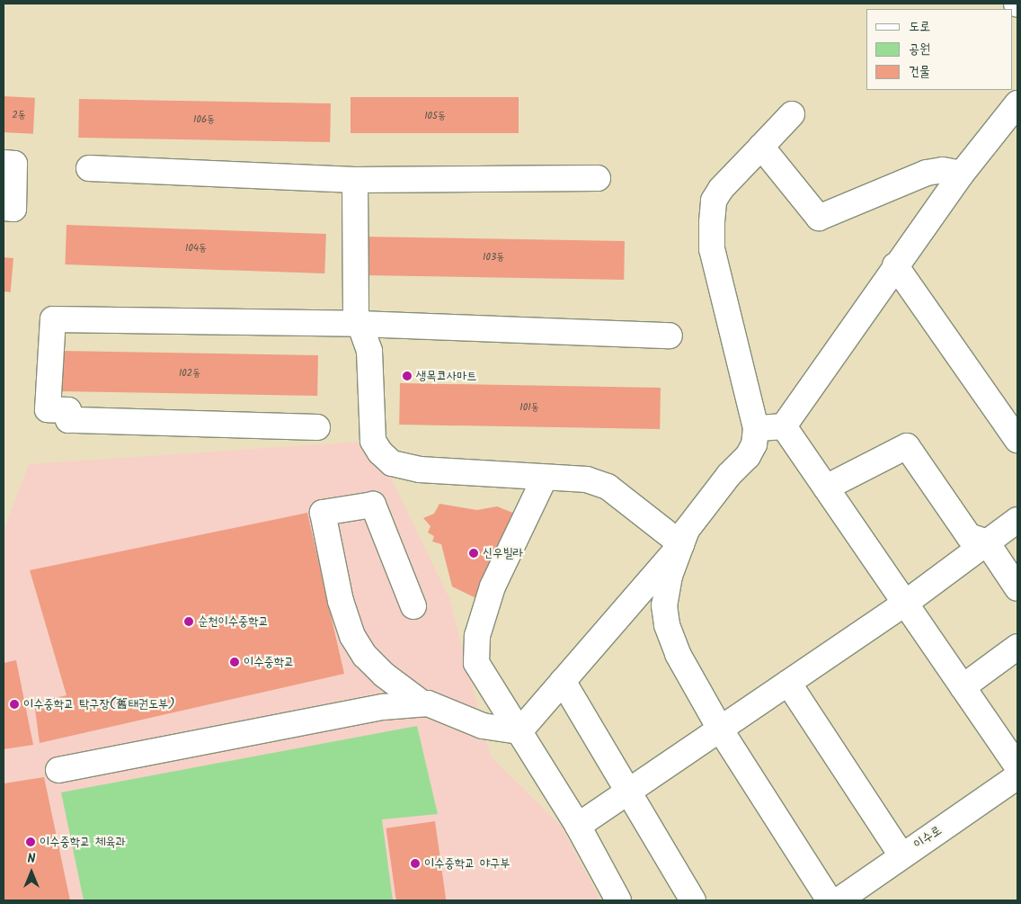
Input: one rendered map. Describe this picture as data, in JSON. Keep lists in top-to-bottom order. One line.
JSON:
{"streets":{"street":["이수로"]},"places":["생목코사마트","신우빌라","순천이수중학교","이수중학교","이수중학교 탁구장(舊태권도부)","이수중학교 체육과","이수중학교 야구부"],"house_numbers":["2동","105동","106동","104동","103동","102동","101동"],"legend":["도로","공원","건물"],"north":"top"}
